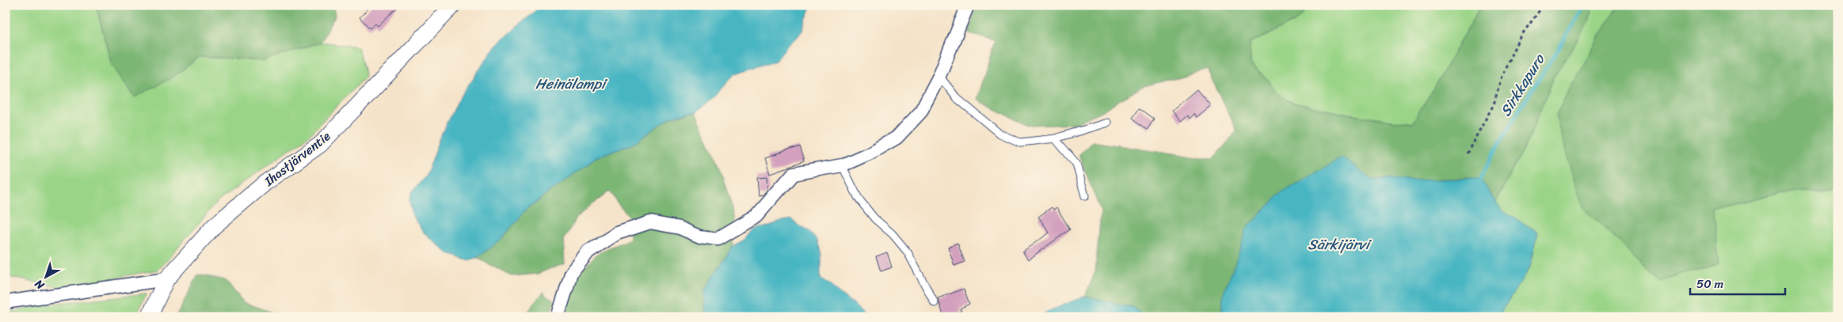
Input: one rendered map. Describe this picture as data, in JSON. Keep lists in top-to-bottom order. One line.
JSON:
{"streets":{"street":["Ihastjärventie"]},"water":["Heinälampi","Sirkkapuro","Särkijärvi"],"scale_bar":"50 m","north":"bottom left"}
